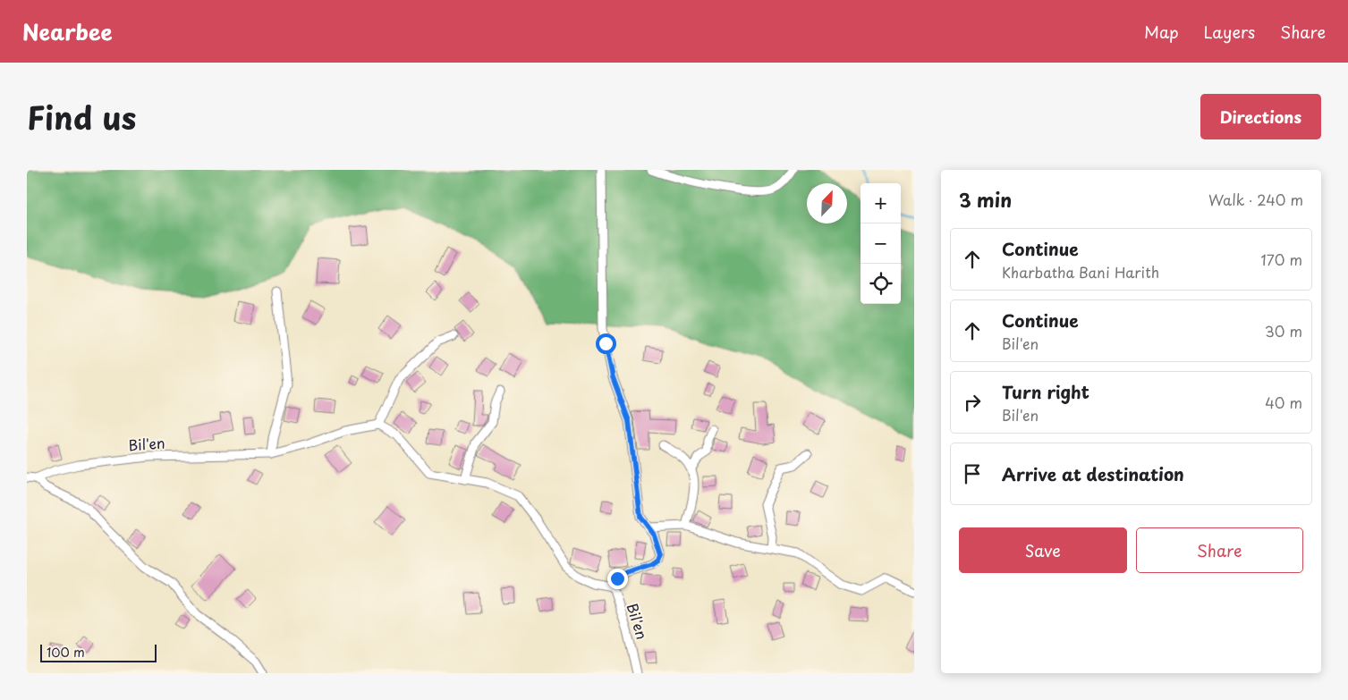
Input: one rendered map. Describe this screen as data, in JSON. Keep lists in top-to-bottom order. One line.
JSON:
{"streets":{"street":["Bil'en"]},"scale_bar":"100 m","north":"top right","page":{"header":"Nearbee","nav":["Map","Layers","Share"],"title":"Find us","buttons":["Directions",["Save","Share"]],"heading":["3 min","Walk · 240 m"],"map_buttons":["+","−"],"list":[["Continue","Kharbatha Bani Harith","170 m"],["Continue","Bil'en","30 m"],["Turn right","Bil'en","40 m"],"Arrive at destination"],"scale":"100 m"}}
